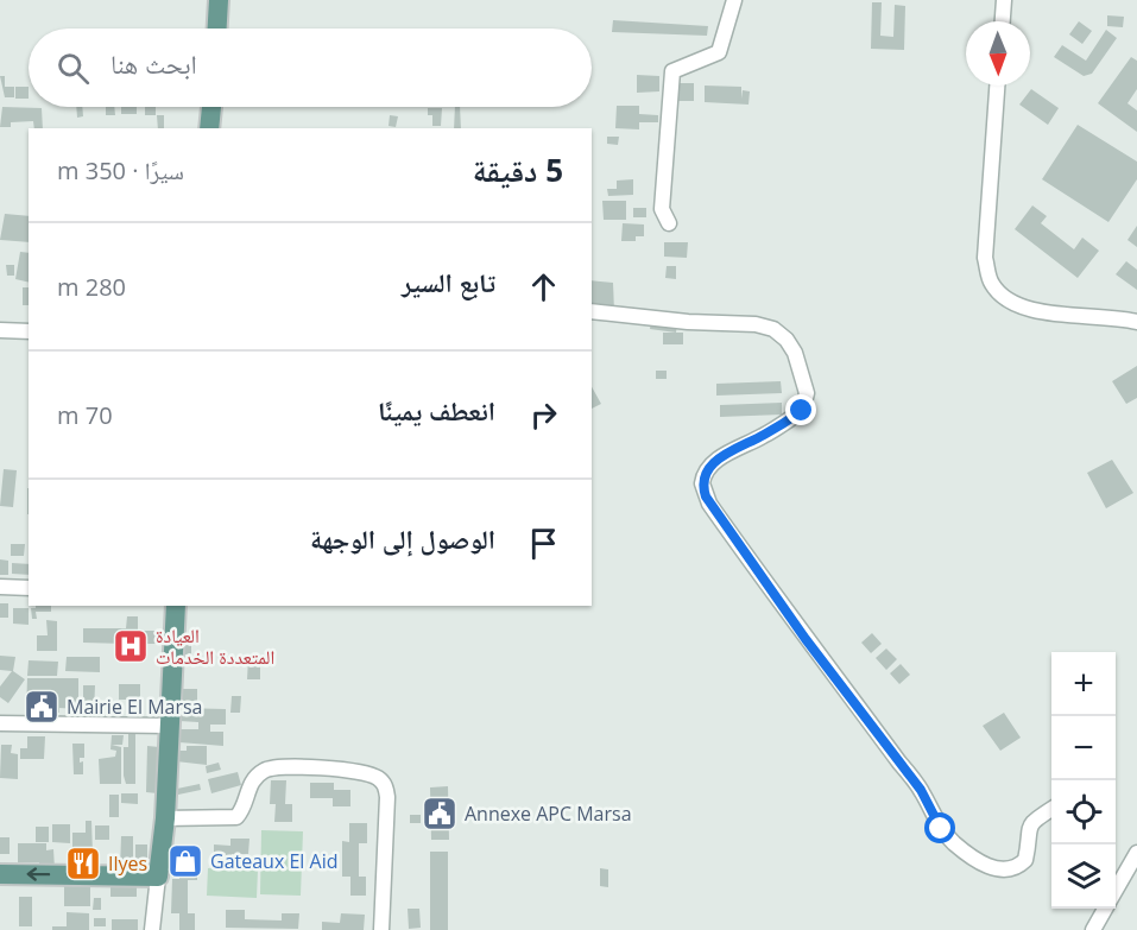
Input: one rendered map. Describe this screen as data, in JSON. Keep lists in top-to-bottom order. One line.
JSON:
{"places":{"hospital":["العيادة المتعددة الخدمات"],"public building":["Mairie El Marsa","Annexe APC Marsa"],"shop":["Gateaux El Aid"],"restaurant":["Ilyes"]},"north":"bottom","page":{"search":"ابحث هنا","heading":["5 دقيقة","سيرًا · 350 m"],"list":[["تابع السير","280 m"],["انعطف يمينًا","70 m"],"الوصول إلى الوجهة"],"map_buttons":["+","−"]}}
